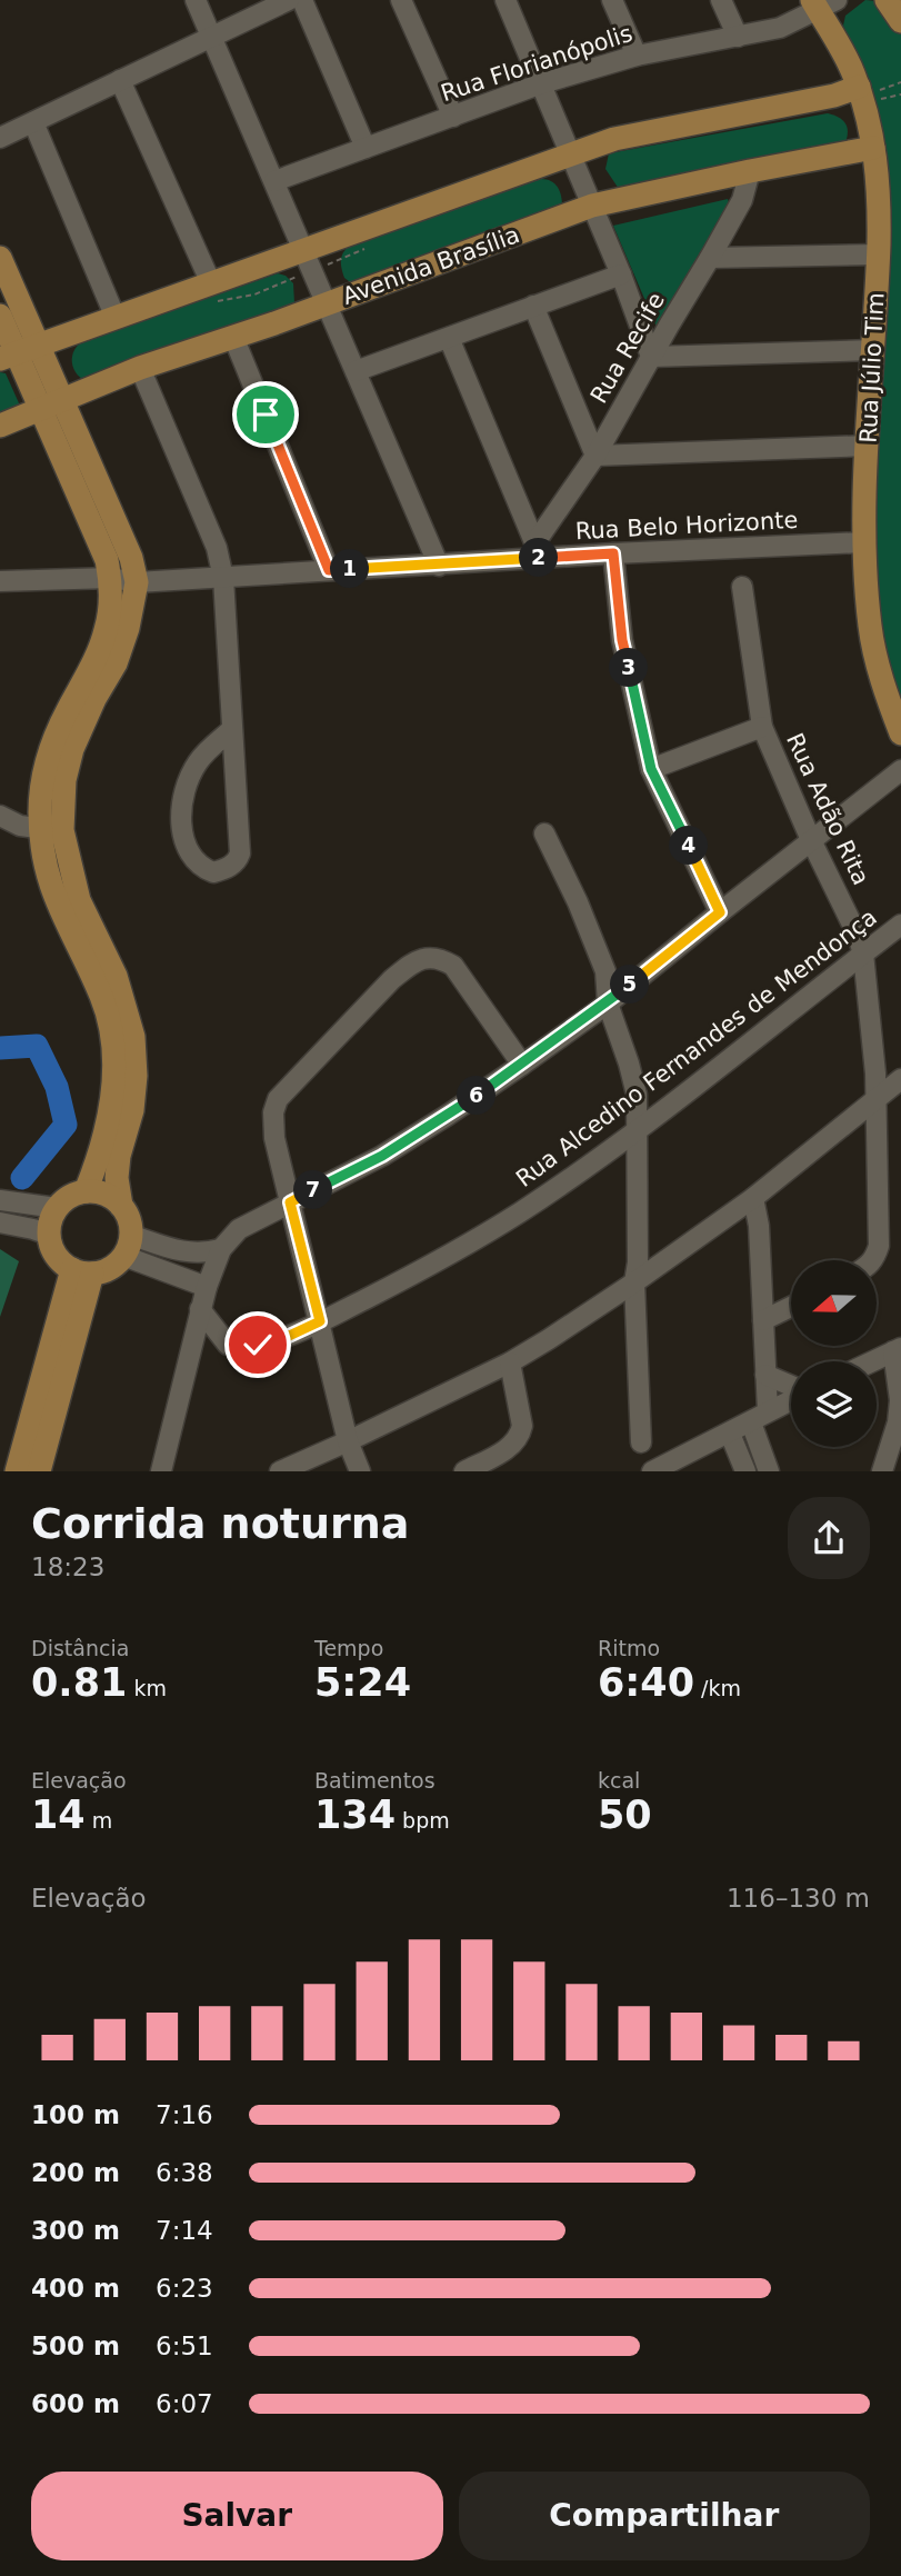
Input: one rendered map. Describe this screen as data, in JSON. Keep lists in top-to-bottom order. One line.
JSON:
{"streets":{"main road":["Avenida Brasília","Rua Júlio Tim"],"street":["Rua Florianópolis","Rua Recife","Rua Belo Horizonte","Rua Adão Rita","Rua Alcedino Fernandes de Mendonça"]},"crossings":[["Rua Florianópolis","Rua Júlio Tim"],["Avenida Brasília","Rua Recife"],["Avenida Brasília","Rua Júlio Tim"],["Rua Recife","Rua Belo Horizonte"],["Rua Júlio Tim","Rua Belo Horizonte"],["Rua Adão Rita","Rua Alcedino Fernandes de Mendonça"]],"north":"left","page":{"pins":["2","1","3","4","5","6","7"],"heading":["Corrida noturna","18:23"],"stats":[["Distância","0.81 km"],["Tempo","5:24"],["Ritmo","6:40 /km"],["Elevação","14 m"],["Batimentos","134 bpm"],["kcal","50"]],"chart":["Elevação","116–130 m"],"list":[{"name":"100 m","note":"7:16"},{"name":"200 m","note":"6:38"},{"name":"300 m","note":"7:14"},{"name":"400 m","note":"6:23"},{"name":"500 m","note":"6:51"},{"name":"600 m","note":"6:07"}],"buttons":["Salvar","Compartilhar"]}}
